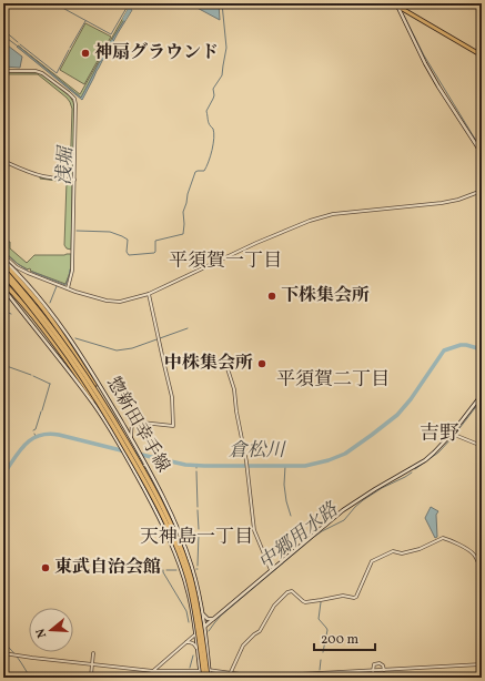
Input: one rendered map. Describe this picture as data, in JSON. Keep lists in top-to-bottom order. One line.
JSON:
{"streets":{"main road":["惣新田幸手線"]},"districts":["平須賀一丁目","平須賀二丁目","吉野","天神島一丁目"],"water":["浅堀","倉松川","中郷用水路"],"places":["神扇グラウンド","下株集会所","中株集会所","東武自治会館"],"scale_bar":"200 m","north":"left"}
